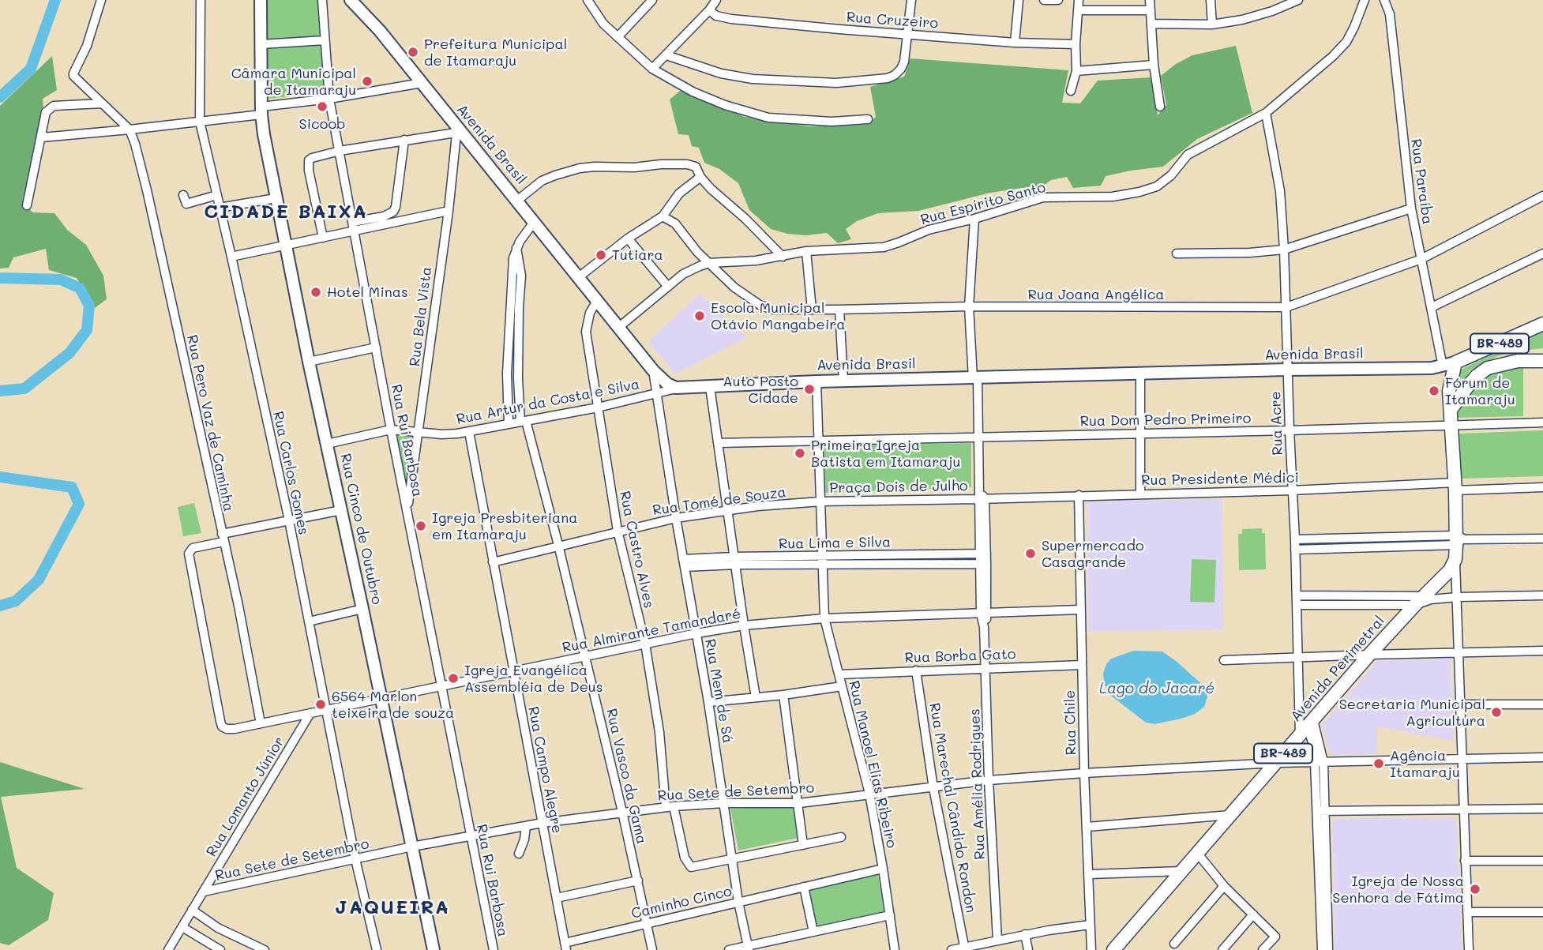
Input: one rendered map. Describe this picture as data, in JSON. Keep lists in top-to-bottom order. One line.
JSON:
{"streets":{"main road":["BR-489","Avenida Perimetral"],"street":["Rua Cruzeiro","Avenida Brasil","Rua Paraíba","Rua Espírito Santo","Rua Joana Angélica","Rua Bela Vista","Rua Artur da Costa e Silva","Rua Dom Pedro Primeiro","Rua Pero Vaz de Caminha","Rua Acre","Rua Rui Barbosa","Rua Carlos Gomes","Rua Presidente Médici","Praça Dois de Julho","Rua Tomé de Souza","Rua Cinco de Outubro","Rua Lima e Silva","Rua Castro Alves","Rua Almirante Tamandaré","Rua Borba Gato","Rua Mem de Sá","Rua Chile","Rua Manoel Elias Ribeiro","Rua Campo Alegre","Rua Vasco da Gama","Rua Amélia Rodrigues","Rua Sete de Setembro","Rua Lomanto Júnior","Rua Marechal Cândido Rondon","Caminho Cinco"]},"crossings":[["Avenida Brasil","Rua Paraíba"],["Avenida Brasil","Rua Espírito Santo"],["Avenida Brasil","Rua Bela Vista"],["Avenida Brasil","BR-489"],["Avenida Brasil","Rua Artur da Costa e Silva"],["Avenida Brasil","Rua Acre"],["Avenida Brasil","Praça Dois de Julho"],["Avenida Brasil","Rua Castro Alves"],["Avenida Brasil","Rua Mem de Sá"],["Rua Paraíba","Rua Joana Angélica"],["Rua Paraíba","BR-489"],["Rua Espírito Santo","Rua Joana Angélica"],["Rua Espírito Santo","Rua Acre"],["Rua Joana Angélica","Rua Acre"],["Rua Bela Vista","Rua Artur da Costa e Silva"],["Rua Bela Vista","Rua Rui Barbosa"],["BR-489","Rua Dom Pedro Primeiro"],["BR-489","Rua Presidente Médici"],["BR-489","Avenida Perimetral"],["Rua Artur da Costa e Silva","Rua Rui Barbosa"],["Rua Artur da Costa e Silva","Rua Cinco de Outubro"],["Rua Artur da Costa e Silva","Rua Castro Alves"],["Rua Artur da Costa e Silva","Rua Mem de Sá"],["Rua Artur da Costa e Silva","Rua Campo Alegre"],["Rua Artur da Costa e Silva","Rua Vasco da Gama"],["Rua Dom Pedro Primeiro","Rua Acre"],["Rua Dom Pedro Primeiro","Praça Dois de Julho"],["Rua Pero Vaz de Caminha","Rua Almirante Tamandaré"],["Rua Acre","Rua Presidente Médici"],["Rua Acre","Avenida Perimetral"],["Rua Acre","Rua Sete de Setembro"],["Rua Rui Barbosa","Rua Almirante Tamandaré"],["Rua Rui Barbosa","Rua Sete de Setembro"],["Rua Carlos Gomes","Rua Almirante Tamandaré"],["Rua Carlos Gomes","Rua Sete de Setembro"],["Rua Presidente Médici","Praça Dois de Julho"],["Rua Presidente Médici","Rua Chile"],["Rua Presidente Médici","Rua Amélia Rodrigues"],["Praça Dois de Julho","Rua Tomé de Souza"],["Praça Dois de Julho","Rua Manoel Elias Ribeiro"],["Praça Dois de Julho","Rua Amélia Rodrigues"],["Rua Tomé de Souza","Rua Castro Alves"],["Rua Tomé de Souza","Rua Mem de Sá"],["Rua Tomé de Souza","Rua Manoel Elias Ribeiro"],["Rua Tomé de Souza","Rua Campo Alegre"],["Rua Tomé de Souza","Rua Vasco da Gama"],["Rua Cinco de Outubro","Rua Almirante Tamandaré"],["Rua Cinco de Outubro","Rua Sete de Setembro"],["Rua Lima e Silva","Rua Mem de Sá"],["Rua Lima e Silva","Rua Manoel Elias Ribeiro"],["Rua Lima e Silva","Rua Amélia Rodrigues"],["Rua Castro Alves","Rua Almirante Tamandaré"],["Rua Castro Alves","Rua Mem de Sá"],["Rua Castro Alves","Rua Sete de Setembro"],["Rua Almirante Tamandaré","Rua Mem de Sá"],["Rua Almirante Tamandaré","Rua Chile"],["Rua Almirante Tamandaré","Rua Manoel Elias Ribeiro"],["Rua Almirante Tamandaré","Rua Campo Alegre"],["Rua Almirante Tamandaré","Rua Vasco da Gama"],["Rua Almirante Tamandaré","Rua Amélia Rodrigues"],["Rua Almirante Tamandaré","Rua Lomanto Júnior"],["Rua Borba Gato","Rua Chile"],["Rua Borba Gato","Rua Manoel Elias Ribeiro"],["Rua Borba Gato","Rua Amélia Rodrigues"],["Rua Borba Gato","Rua Marechal Cândido Rondon"],["Avenida Perimetral","Rua Sete de Setembro"],["Rua Mem de Sá","Rua Sete de Setembro"],["Rua Mem de Sá","Caminho Cinco"],["Rua Chile","Rua Sete de Setembro"],["Rua Manoel Elias Ribeiro","Rua Sete de Setembro"],["Rua Manoel Elias Ribeiro","Caminho Cinco"],["Rua Campo Alegre","Rua Sete de Setembro"],["Rua Campo Alegre","Caminho Cinco"],["Rua Vasco da Gama","Rua Sete de Setembro"],["Rua Vasco da Gama","Caminho Cinco"],["Rua Amélia Rodrigues","Rua Sete de Setembro"],["Rua Sete de Setembro","Rua Lomanto Júnior"],["Rua Sete de Setembro","Rua Marechal Cândido Rondon"]],"districts":["CIDADE BAIXA","JAQUEIRA"],"water":["Lago do Jacaré"],"places":["Prefeitura Municipal de Itamaraju","Câmara Municipal de Itamaraju","Sicoob","Tutiara","Hotel Minas","Escola Municipal Otávio Mangabeira","Auto Posto Cidade","Fórum de Itamaraju","Primeira Igreja Batista em Itamaraju","Igreja Presbiteriana em Itamaraju","Supermercado Casagrande","Igreja Evangélica Assembléia de Deus","6564 Marlon teixeira de souza","Secretaria Municipal Agricultura","Agência Itamaraju","Igreja de Nossa Senhora de Fátima"]}
